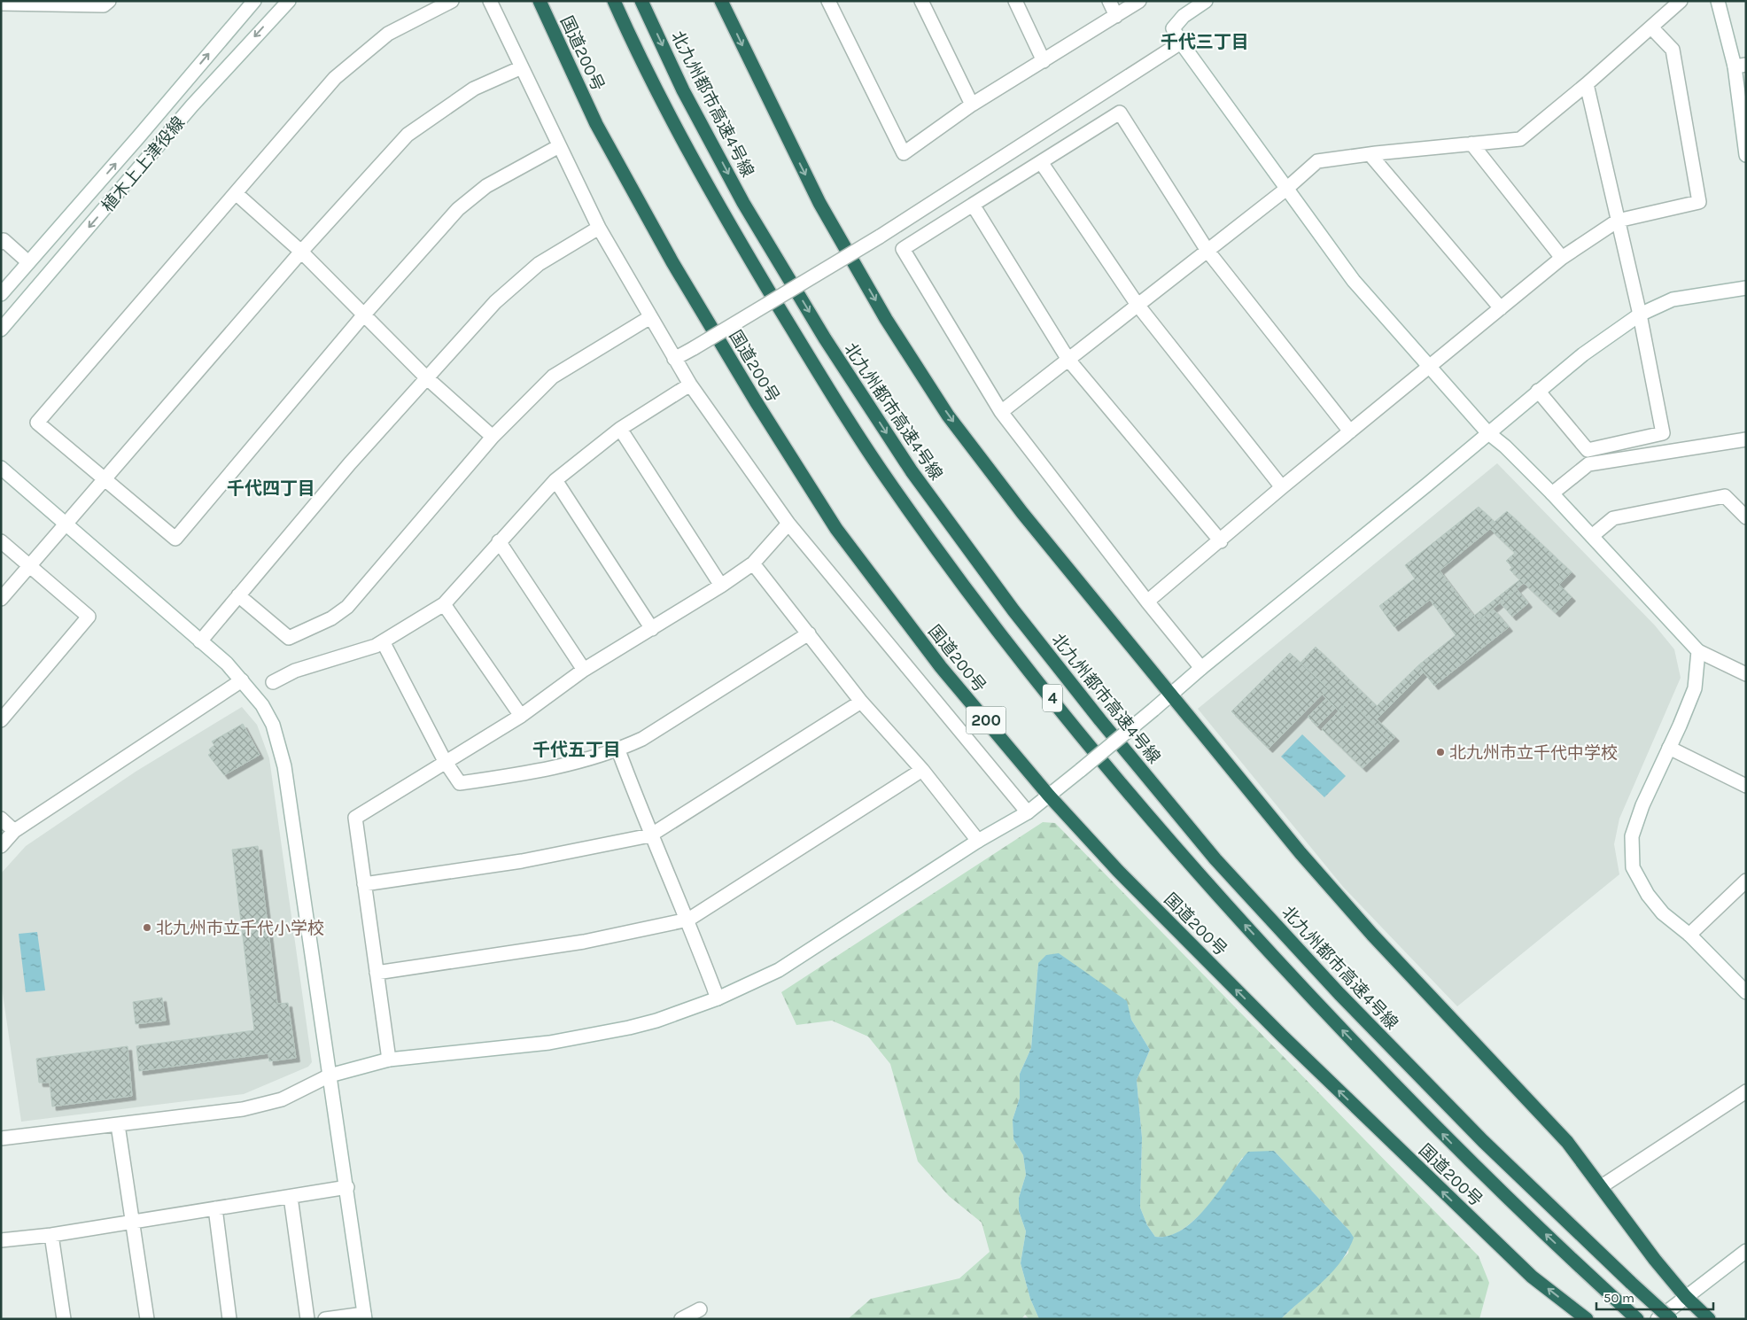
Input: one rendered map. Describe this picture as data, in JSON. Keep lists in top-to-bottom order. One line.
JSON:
{"streets":{"highway":["国道200号","北九州都市高速4号線","4","200"],"street":["植木上上津役線"]},"districts":["千代三丁目","千代四丁目","千代五丁目"],"places":["北九州市立千代中学校","北九州市立千代小学校"],"scale_bar":"50 m"}
